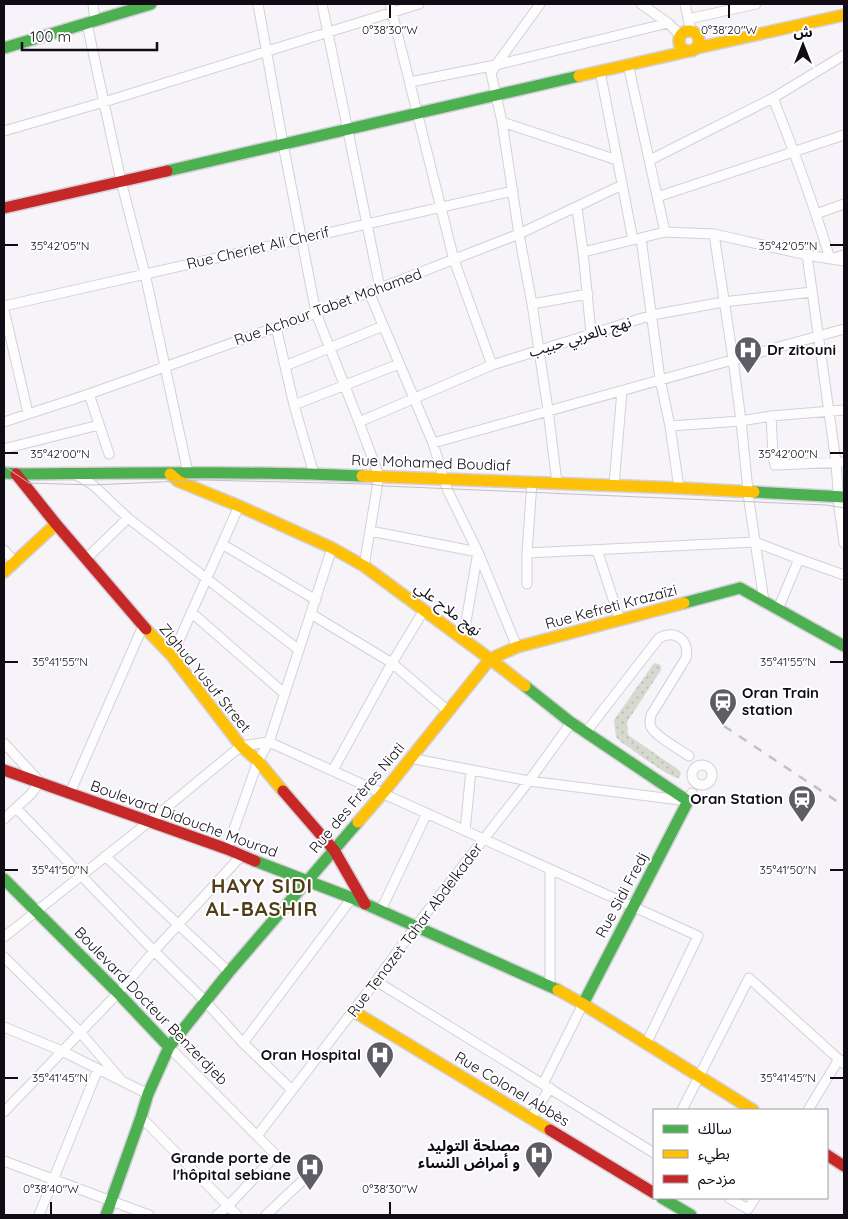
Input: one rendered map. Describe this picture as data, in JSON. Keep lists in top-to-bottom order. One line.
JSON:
{"streets":{"main road":["Rue Mohamed Boudiaf","Rue Kefreti Krazaïzi","نهج ملاح علي","Zighud Yusuf Street","Rue des Frères Niati","Boulevard Didouche Mourad","Rue Sidi Fredj","Boulevard Docteur Benzerdjeb","Rue Colonel Abbès"],"street":["Rue Cheriet Ali Cherif","Rue Achour Tabet Mohamed","نهج بالعربي حبيب","Rue Tenazet Tahar Abdelkader"]},"crossings":[["Rue Mohamed Boudiaf","نهج ملاح علي"],["Rue Mohamed Boudiaf","Zighud Yusuf Street"],["Rue Kefreti Krazaïzi","نهج ملاح علي"],["Rue Kefreti Krazaïzi","Rue des Frères Niati"],["نهج ملاح علي","Rue des Frères Niati"],["نهج ملاح علي","Rue Sidi Fredj"],["نهج ملاح علي","Rue Tenazet Tahar Abdelkader"],["Zighud Yusuf Street","Rue des Frères Niati"],["Zighud Yusuf Street","Boulevard Didouche Mourad"],["Rue des Frères Niati","Boulevard Didouche Mourad"],["Rue des Frères Niati","Boulevard Docteur Benzerdjeb"],["Boulevard Didouche Mourad","Rue Sidi Fredj"],["Boulevard Didouche Mourad","Rue Tenazet Tahar Abdelkader"],["Rue Tenazet Tahar Abdelkader","Boulevard Docteur Benzerdjeb"],["Rue Tenazet Tahar Abdelkader","Rue Colonel Abbès"]],"districts":["HAYY SIDI AL-BASHIR"],"places":{"hospital":["Dr zitouni","Oran Hospital","مصلحة التوليد و أمراض النساء","Grande porte de l'hôpital sebiane"],"station":["Oran Train station","Oran Station"]},"legend":["سالك","بطيء","مزدحم"],"scale_bar":"100 m","north":"top","coordinates":["0°38'30\"W","0°38'20\"W","35°42'05\"N","35°42'00\"N","35°41'55\"N","35°41'50\"N","35°41'45\"N","0°38'40\"W"]}
